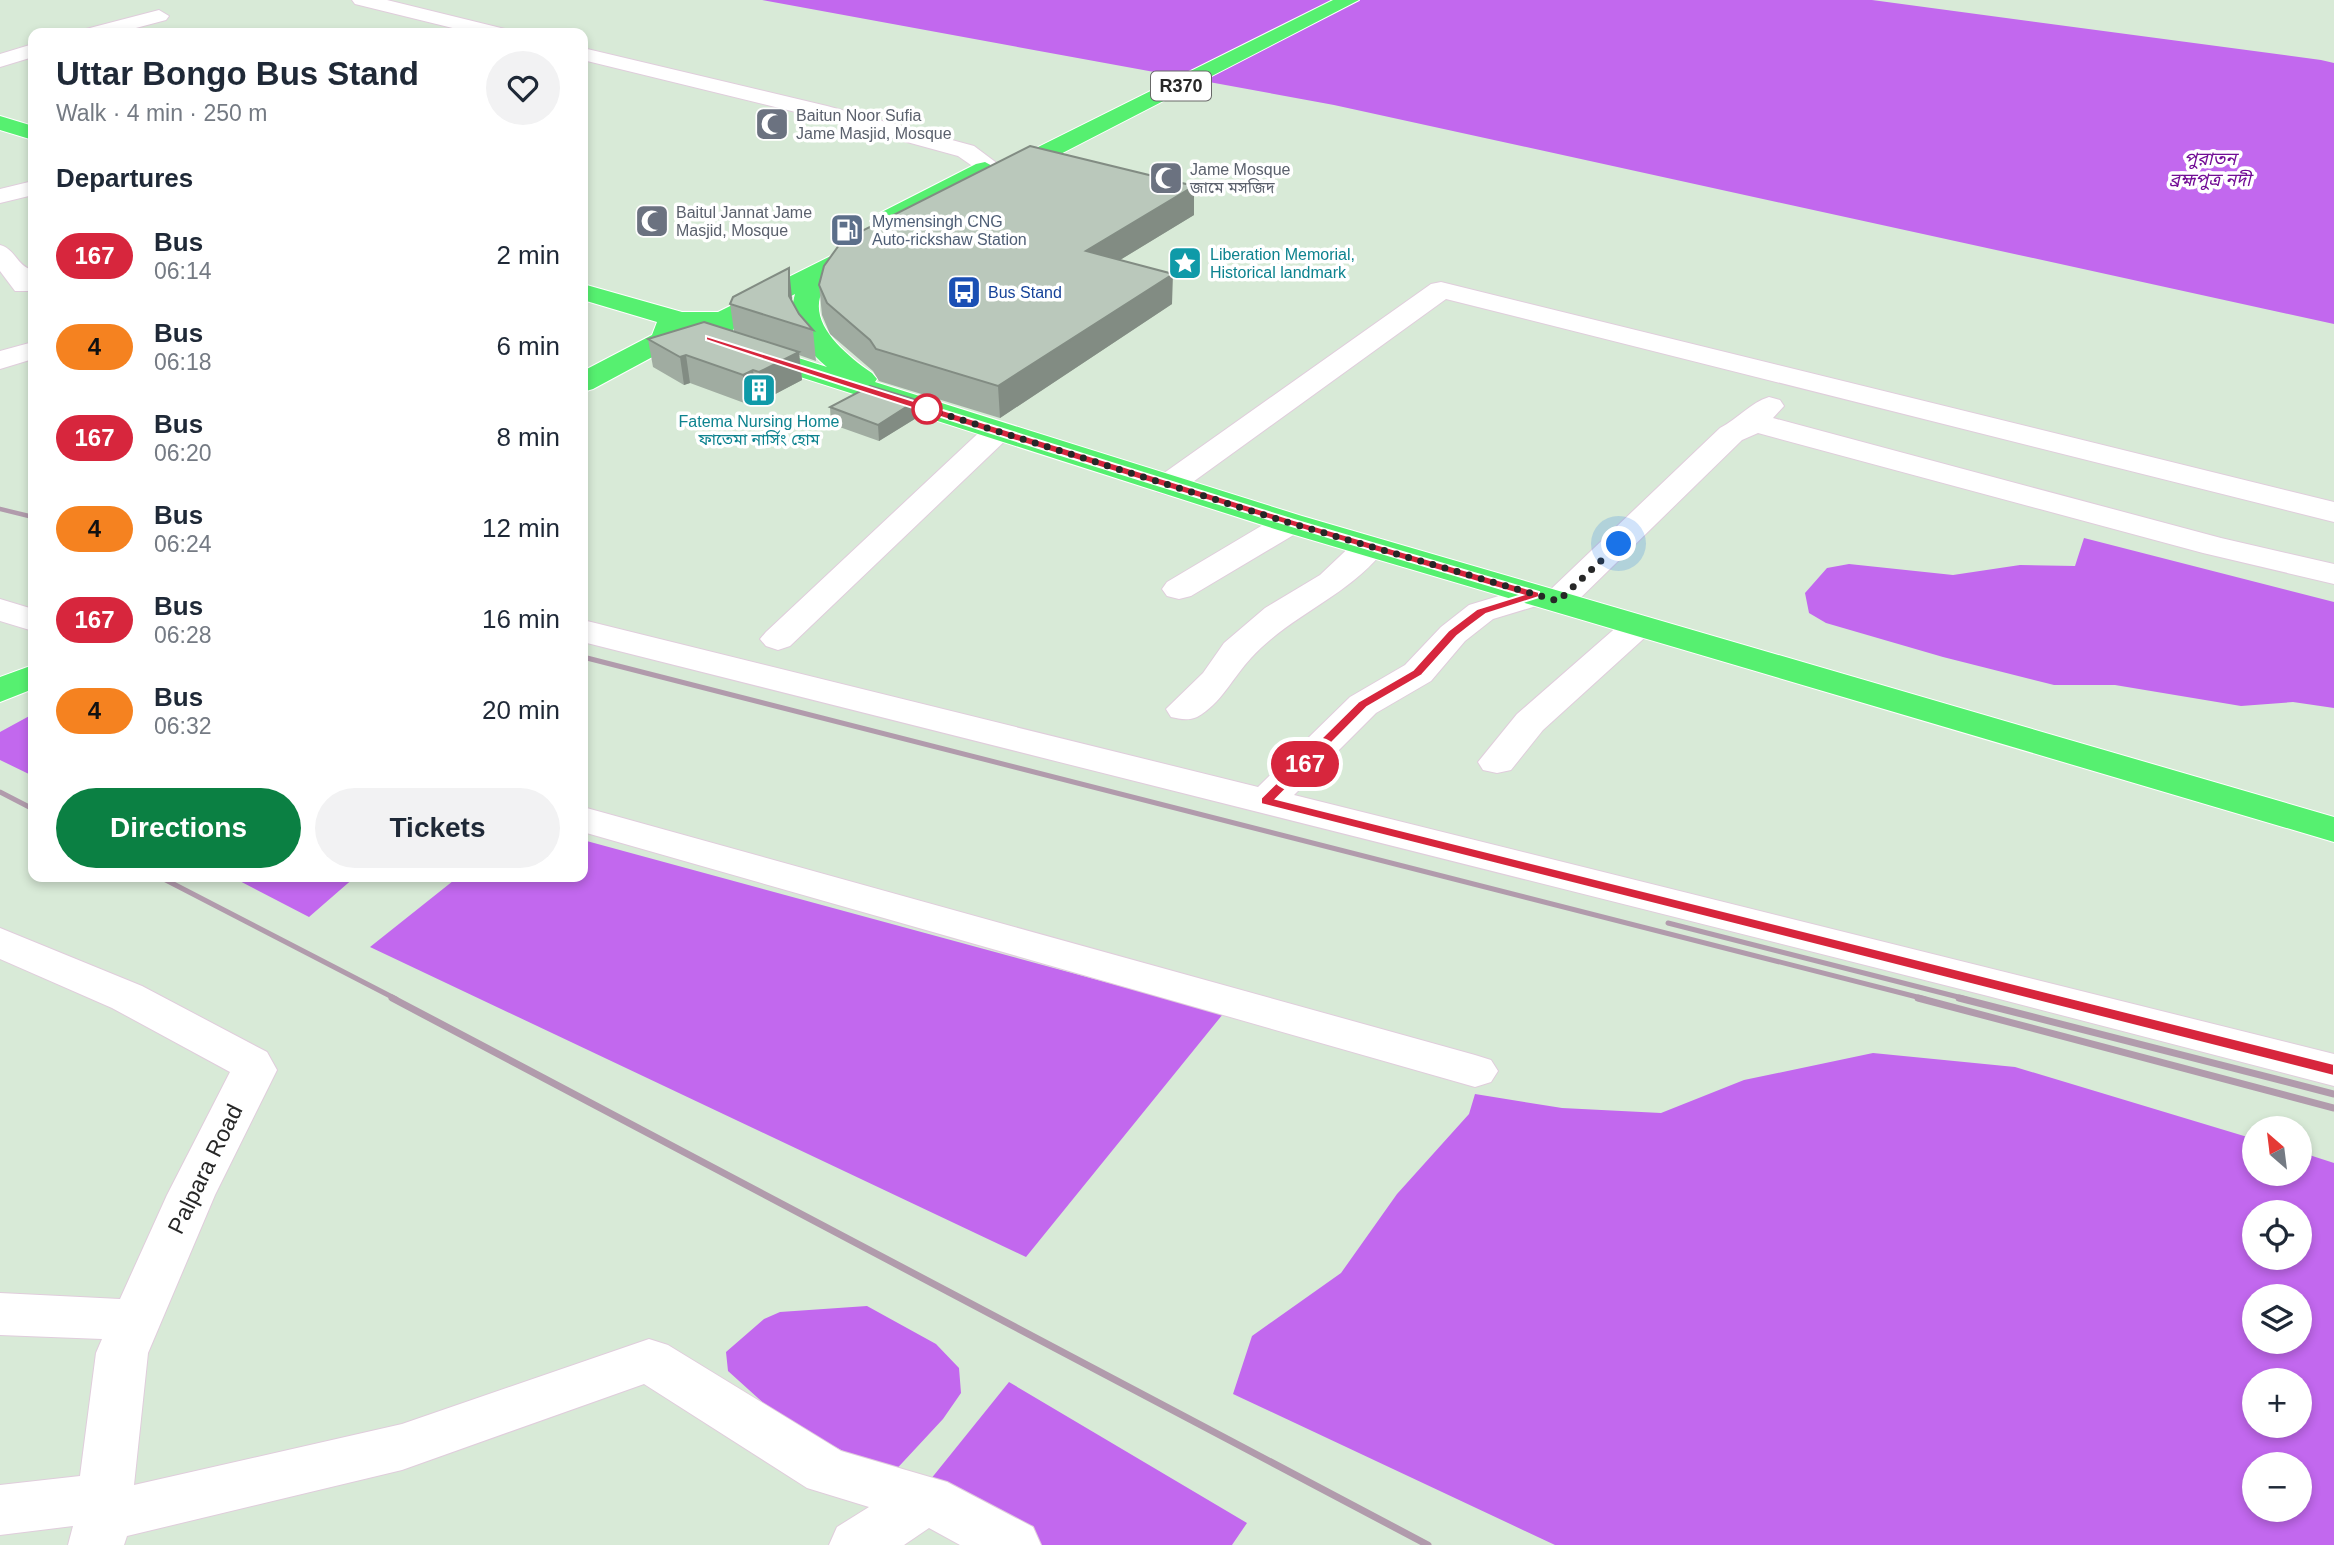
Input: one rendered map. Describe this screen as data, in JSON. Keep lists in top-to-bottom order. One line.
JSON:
{"streets":{"main road":["R370"],"street":["Palpara Road"]},"water":["পুরাতন ব্রহ্মপুত্র নদী"],"places":{"mosque":["Baitun Noor Sufia Jame Masjid, Mosque","Jame Mosque জামে মসজিদ","Baitul Jannat Jame Masjid, Mosque"],"fuel station":["Mymensingh CNG Auto-rickshaw Station"],"place":["Liberation Memorial, Historical landmark"],"bus stop":["Bus Stand"],"building":["Fatema Nursing Home ফাতেমা নার্সিং হোম"]},"lines":["bus line 167"],"north":"top left","page":{"on_map":"167","heading":[["Uttar Bongo Bus Stand","Walk · 4 min · 250 m"],"Departures"],"list":[{"mark":"167","name":"Bus","note":"06:14","value":"2 min"},{"mark":"4","name":"Bus","note":"06:18","value":"6 min"},{"mark":"167","name":"Bus","note":"06:20","value":"8 min"},{"mark":"4","name":"Bus","note":"06:24","value":"12 min"},{"mark":"167","name":"Bus","note":"06:28","value":"16 min"},{"mark":"4","name":"Bus","note":"06:32","value":"20 min"}],"buttons":["Directions","Tickets"],"map_buttons":["+","−"]}}
